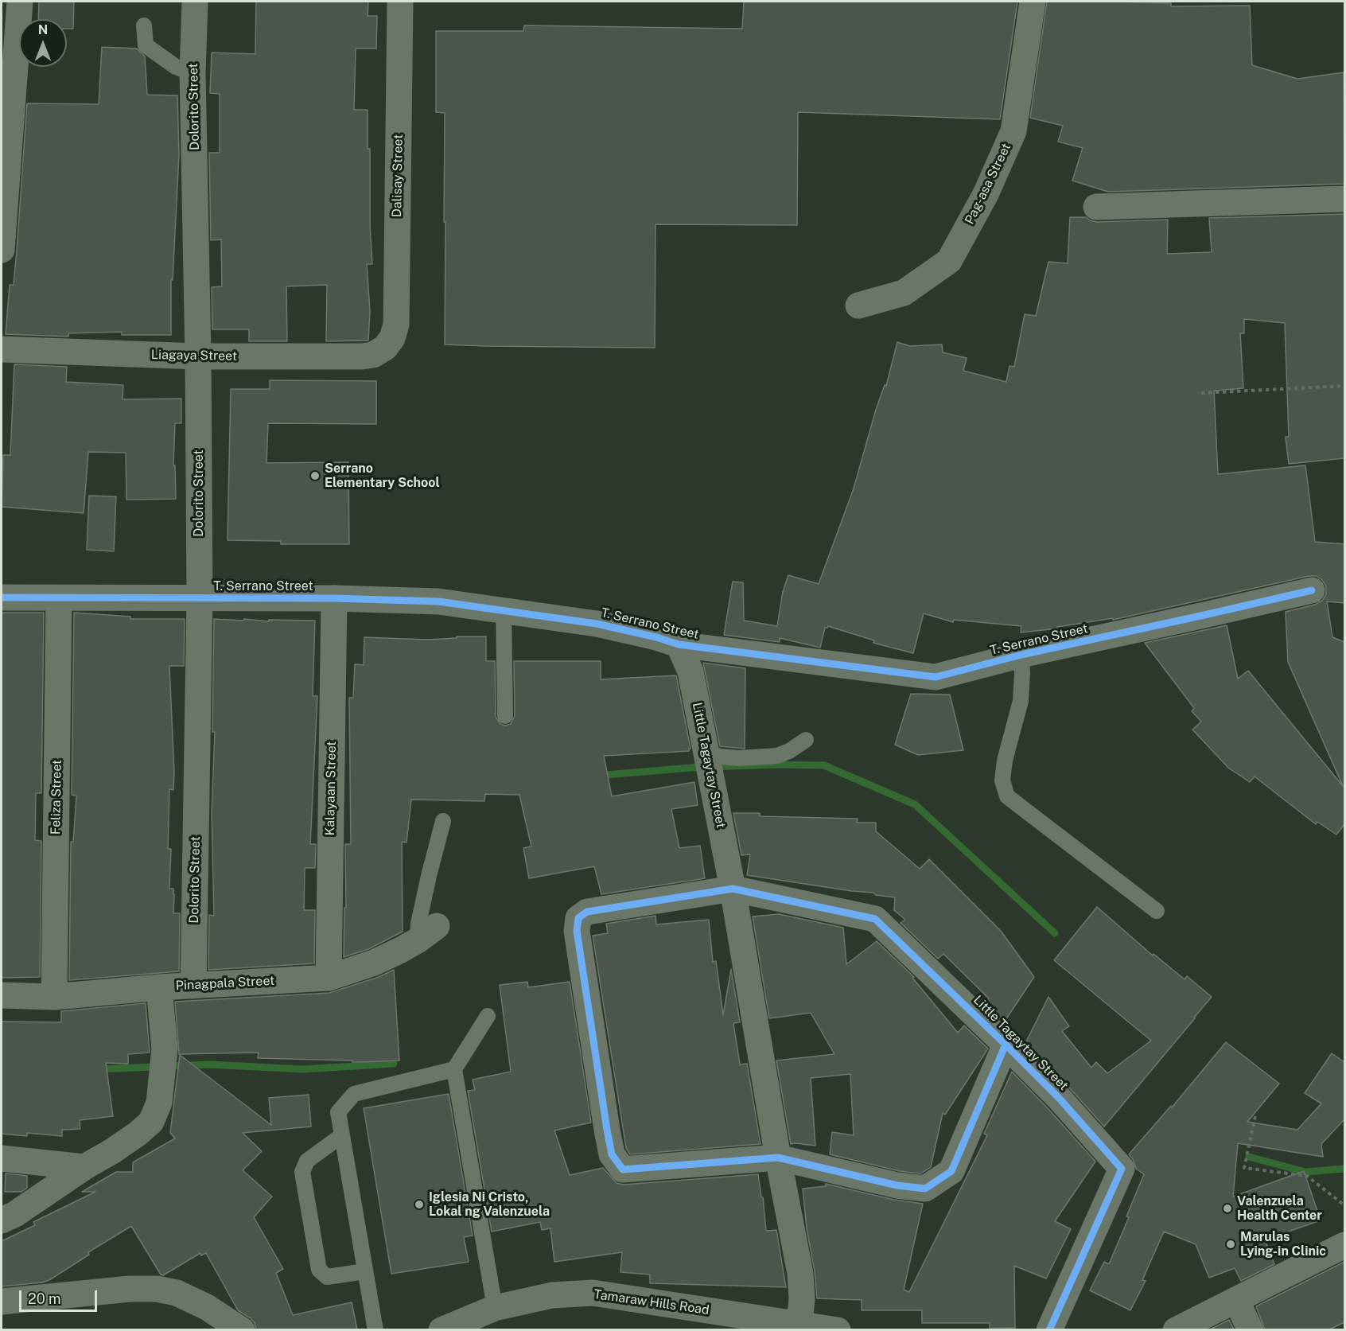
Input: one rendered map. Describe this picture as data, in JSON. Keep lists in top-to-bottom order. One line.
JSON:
{"streets":{"street":["Dolorito Street","Dalisay Street","Pag-asa Street","Liagaya Street","T. Serrano Street","Little Tagaytay Street","Kalayaan Street","Feliza Street","Pinagpala Street","Tamaraw Hills Road"]},"crossings":[["Dolorito Street","Liagaya Street"],["Dolorito Street","T. Serrano Street"],["Dolorito Street","Pinagpala Street"],["Dalisay Street","Liagaya Street"],["T. Serrano Street","Little Tagaytay Street"],["T. Serrano Street","Kalayaan Street"],["T. Serrano Street","Feliza Street"],["Little Tagaytay Street","Tamaraw Hills Road"],["Kalayaan Street","Pinagpala Street"],["Feliza Street","Pinagpala Street"]],"places":["Serrano Elementary School","Iglesia Ni Cristo, Lokal ng Valenzuela","Valenzuela Health Center","Marulas Lying-in Clinic"],"scale_bar":"20 m","north":"top"}
